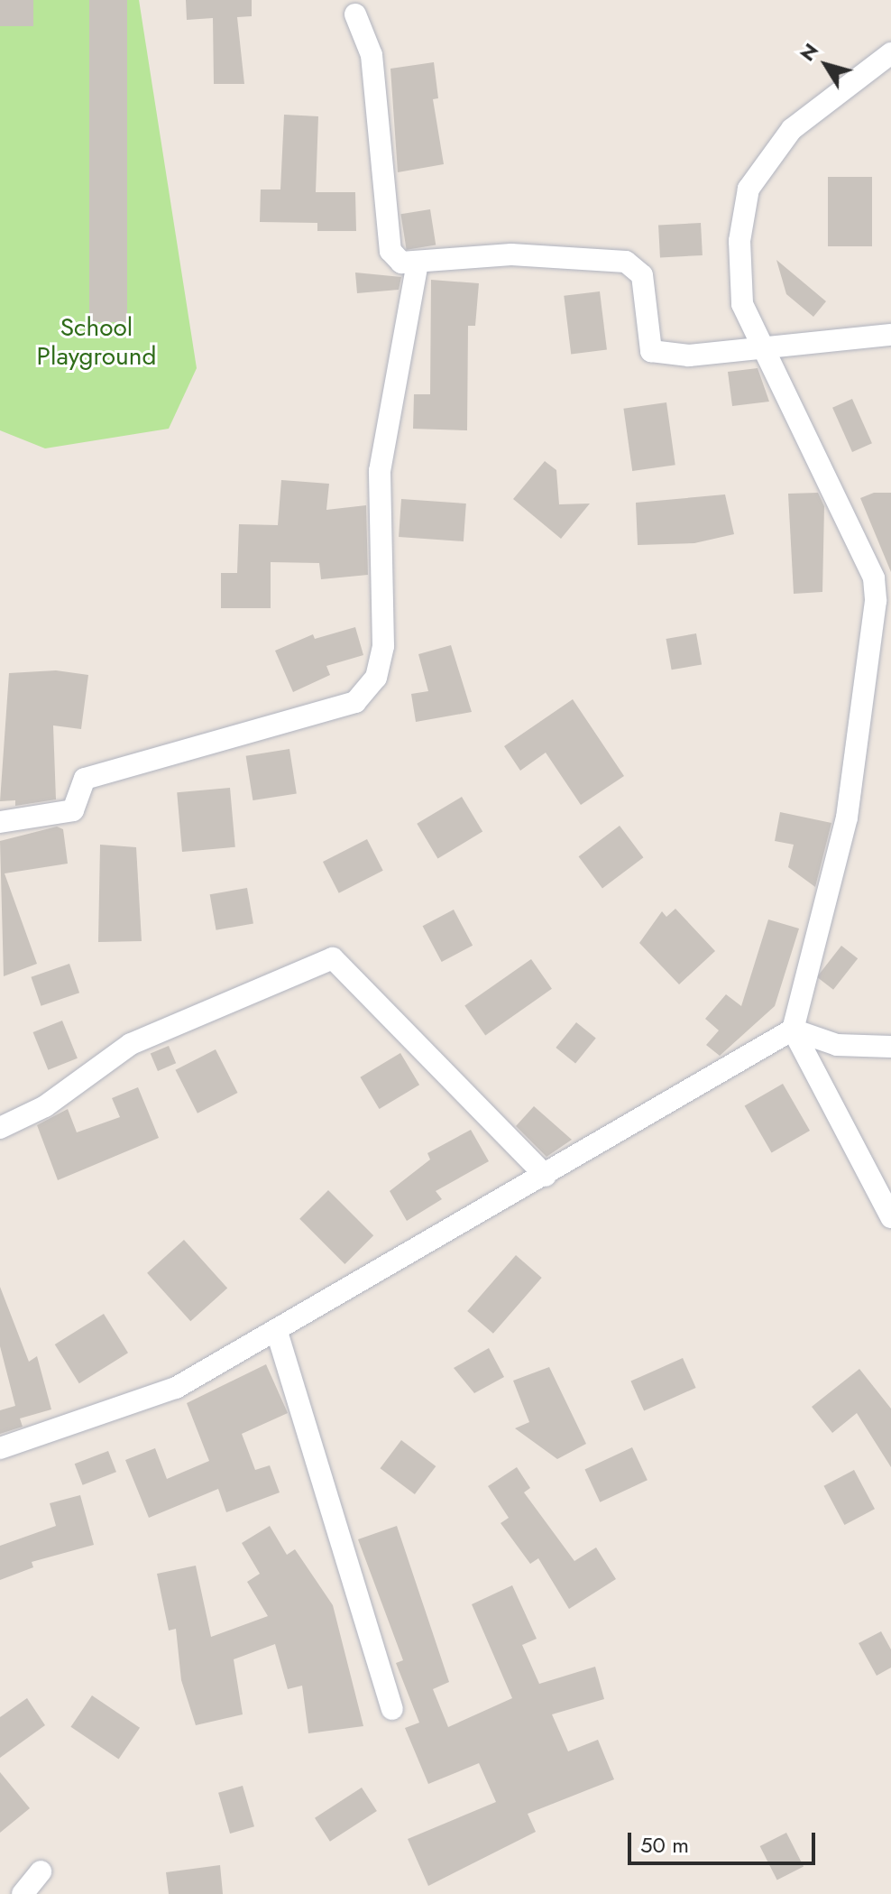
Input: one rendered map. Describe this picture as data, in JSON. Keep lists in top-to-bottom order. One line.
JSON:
{"parks":["School Playground"],"scale_bar":"50 m","north":"top left"}
